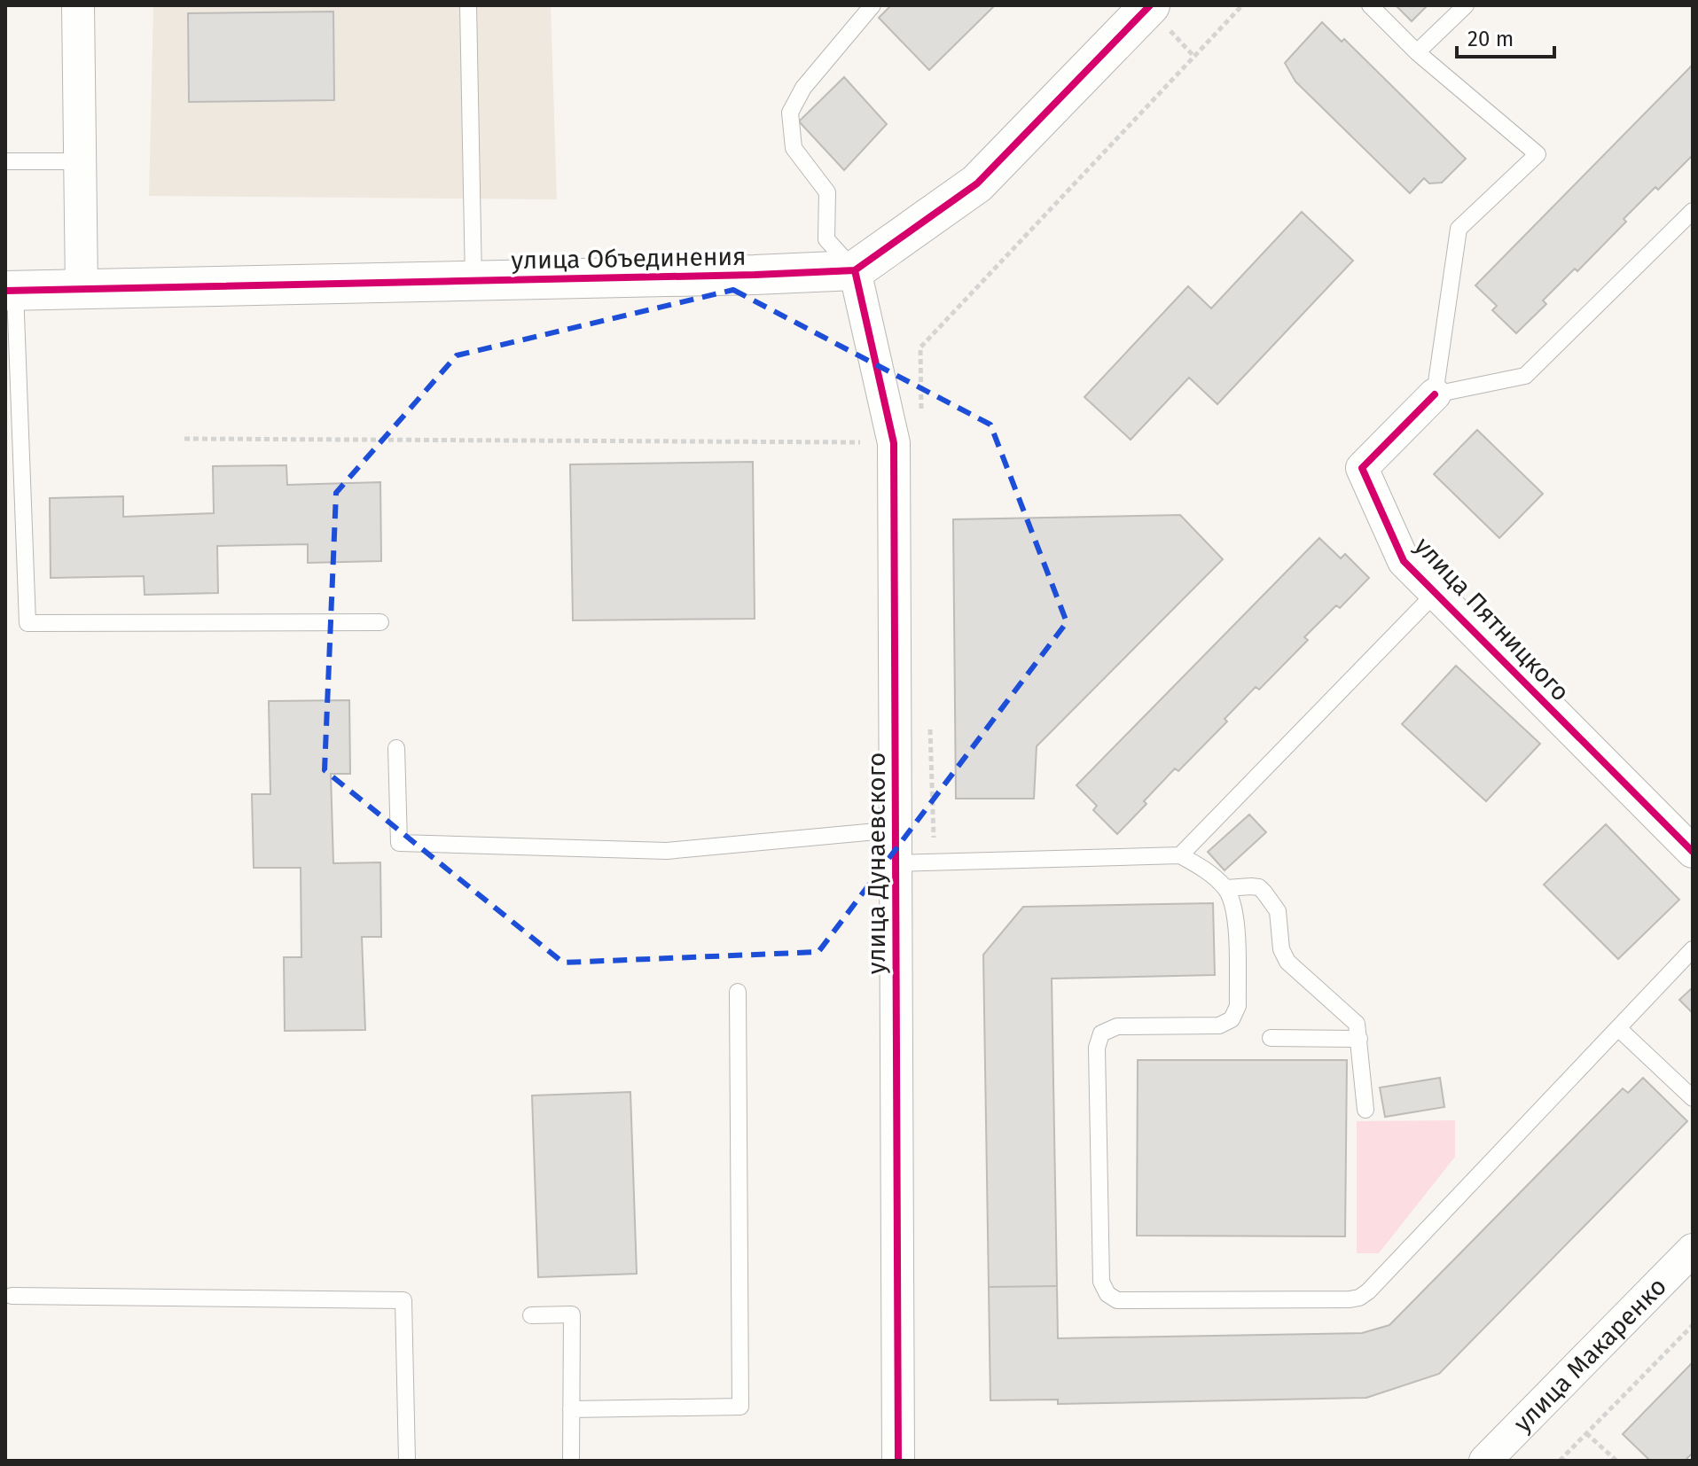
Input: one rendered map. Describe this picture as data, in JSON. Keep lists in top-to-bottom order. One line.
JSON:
{"streets":{"street":["улица Объединения","улица Пятницкого","улица Дунаевского","улица Макаренко"]},"crossings":[["улица Объединения","улица Дунаевского"]],"scale_bar":"20 m"}
